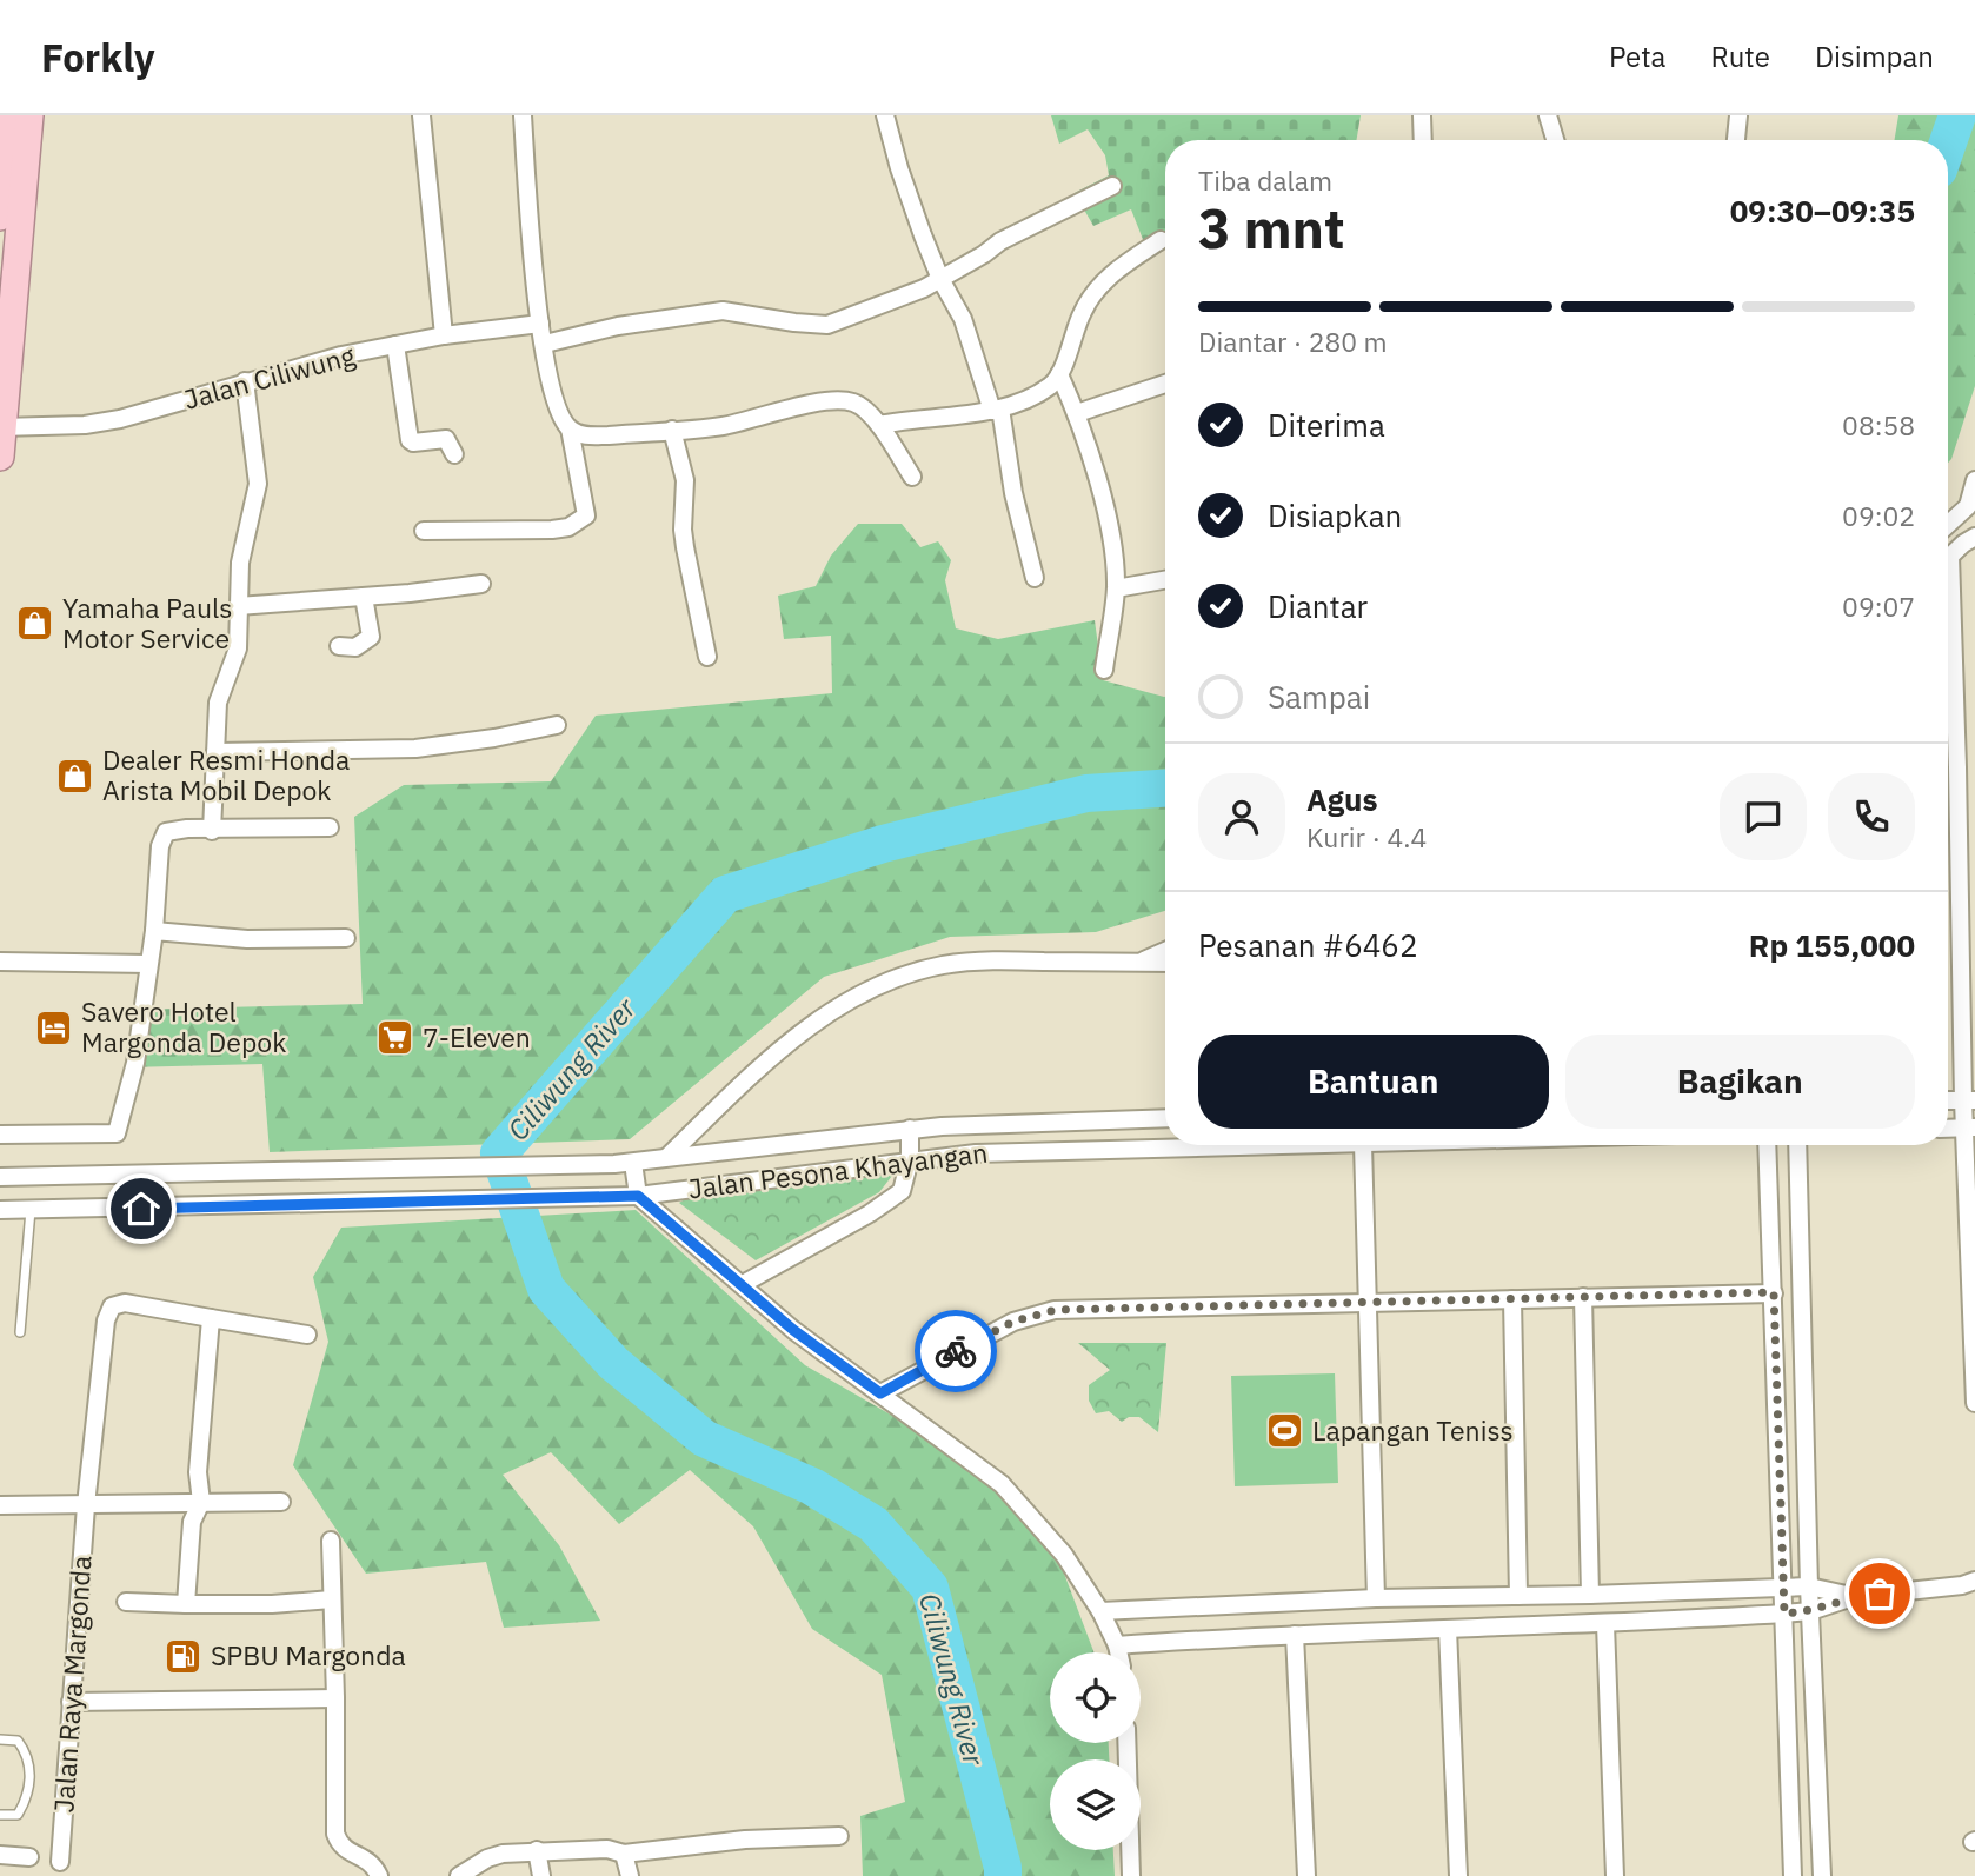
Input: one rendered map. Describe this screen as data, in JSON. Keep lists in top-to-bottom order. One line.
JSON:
{"streets":{"street":["Jalan Ciliwung","Jalan Pesona Khayangan","Jalan Raya Margonda"]},"water":["Ciliwung River"],"places":{"shop":["Yamaha Pauls Motor Service","Dealer Resmi Honda Arista Mobil Depok"],"hotel":["Savero Hotel Margonda Depok"],"supermarket":["7-Eleven"],"sports":["Lapangan Teniss"],"fuel station":["SPBU Margonda"]},"page":{"header":"Forkly","nav":["Peta","Rute","Disimpan"],"heading":["3 mnt","Tiba dalam","09:30–09:35"],"panel":["Agus","Kurir · 4.4","Pesanan #6462","Rp 155,000"],"bar":"Diantar · 280 m","list":[["Diterima","08:58"],["Disiapkan","09:02"],["Diantar","09:07"],"Sampai"],"buttons":["Bantuan","Bagikan"]}}
